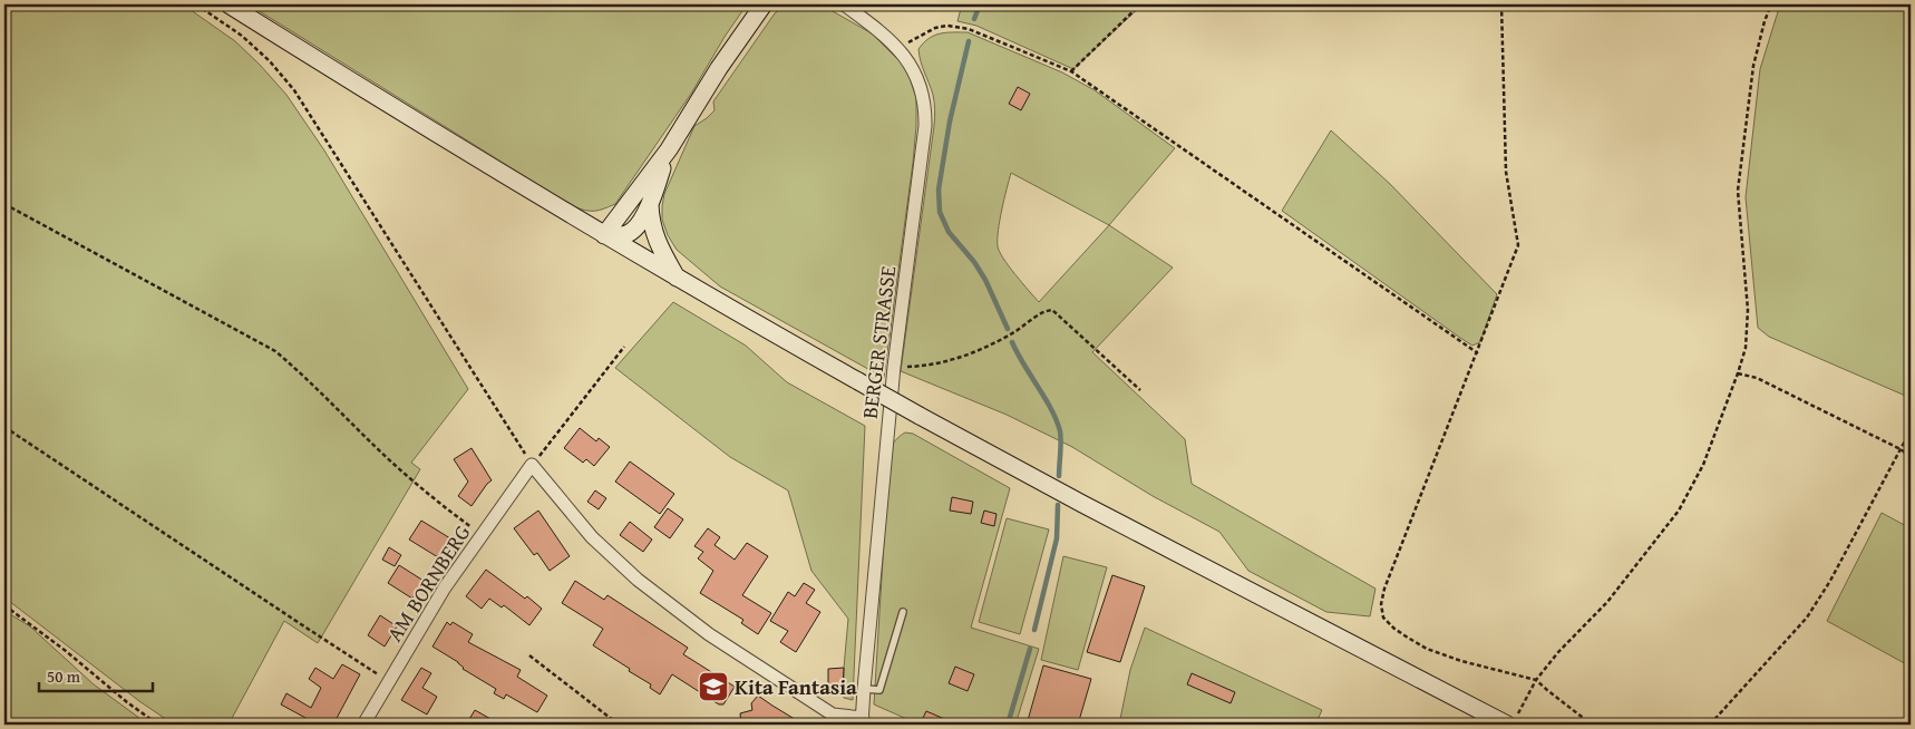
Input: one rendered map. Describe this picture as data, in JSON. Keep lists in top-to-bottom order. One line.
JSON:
{"streets":{"street":["BERGER STRASSE","AM BORNBERG"]},"crossings":[["BERGER STRASSE","AM BORNBERG"]],"places":{"school or university":["Kita Fantasia"]},"scale_bar":"50 m"}
